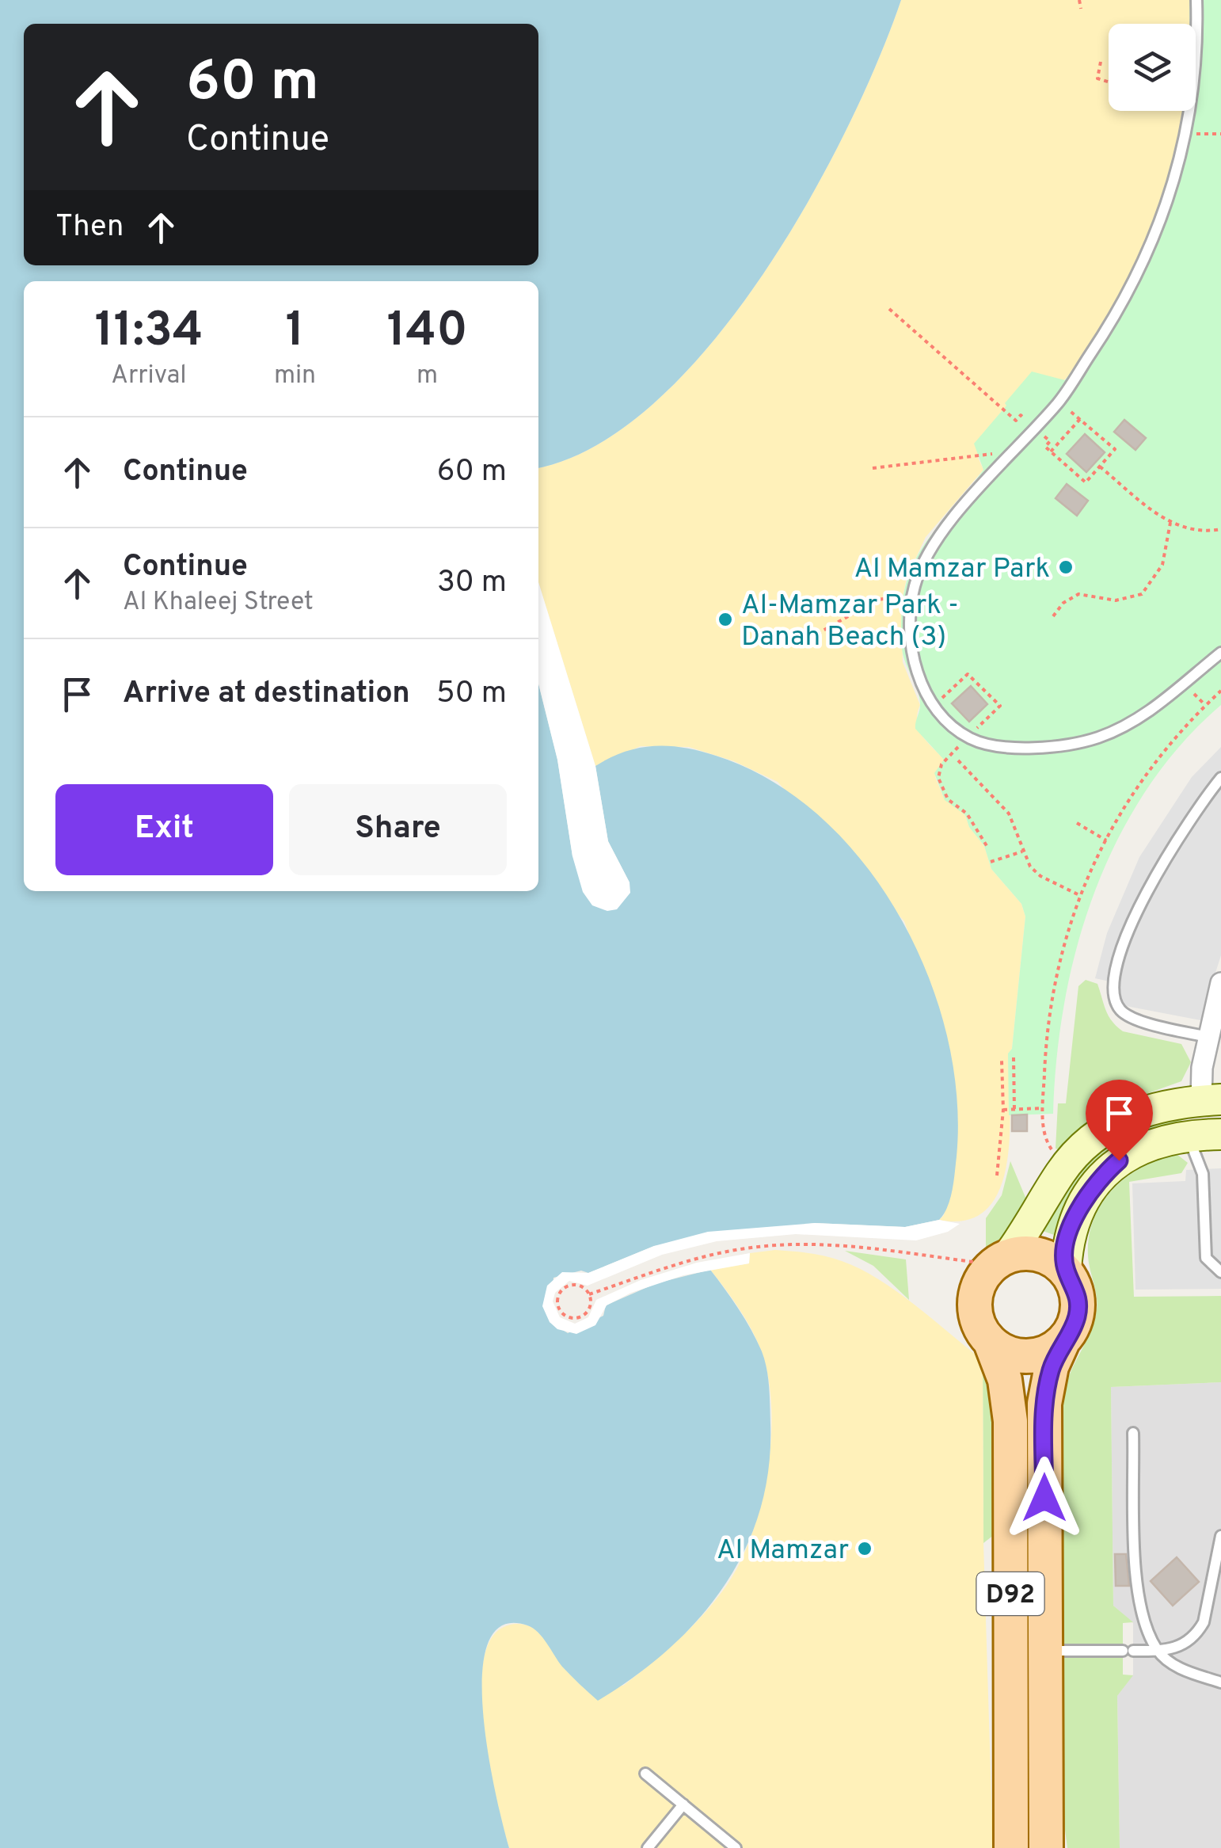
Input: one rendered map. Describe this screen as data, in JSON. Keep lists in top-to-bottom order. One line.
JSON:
{"streets":{"main road":["D92"]},"places":["Al Mamzar Park","Al-Mamzar Park - Danah Beach (3)","Al Mamzar"],"page":{"turn":["60 m","Continue"],"then":"Then","eta":["11:34","Arrival","1","min","140","m"],"list":[{"name":"Continue","value":"60 m"},{"name":"Continue","note":"Al Khaleej Street","value":"30 m"},{"name":"Arrive at destination","value":"50 m"}],"buttons":["Exit","Share"]}}
